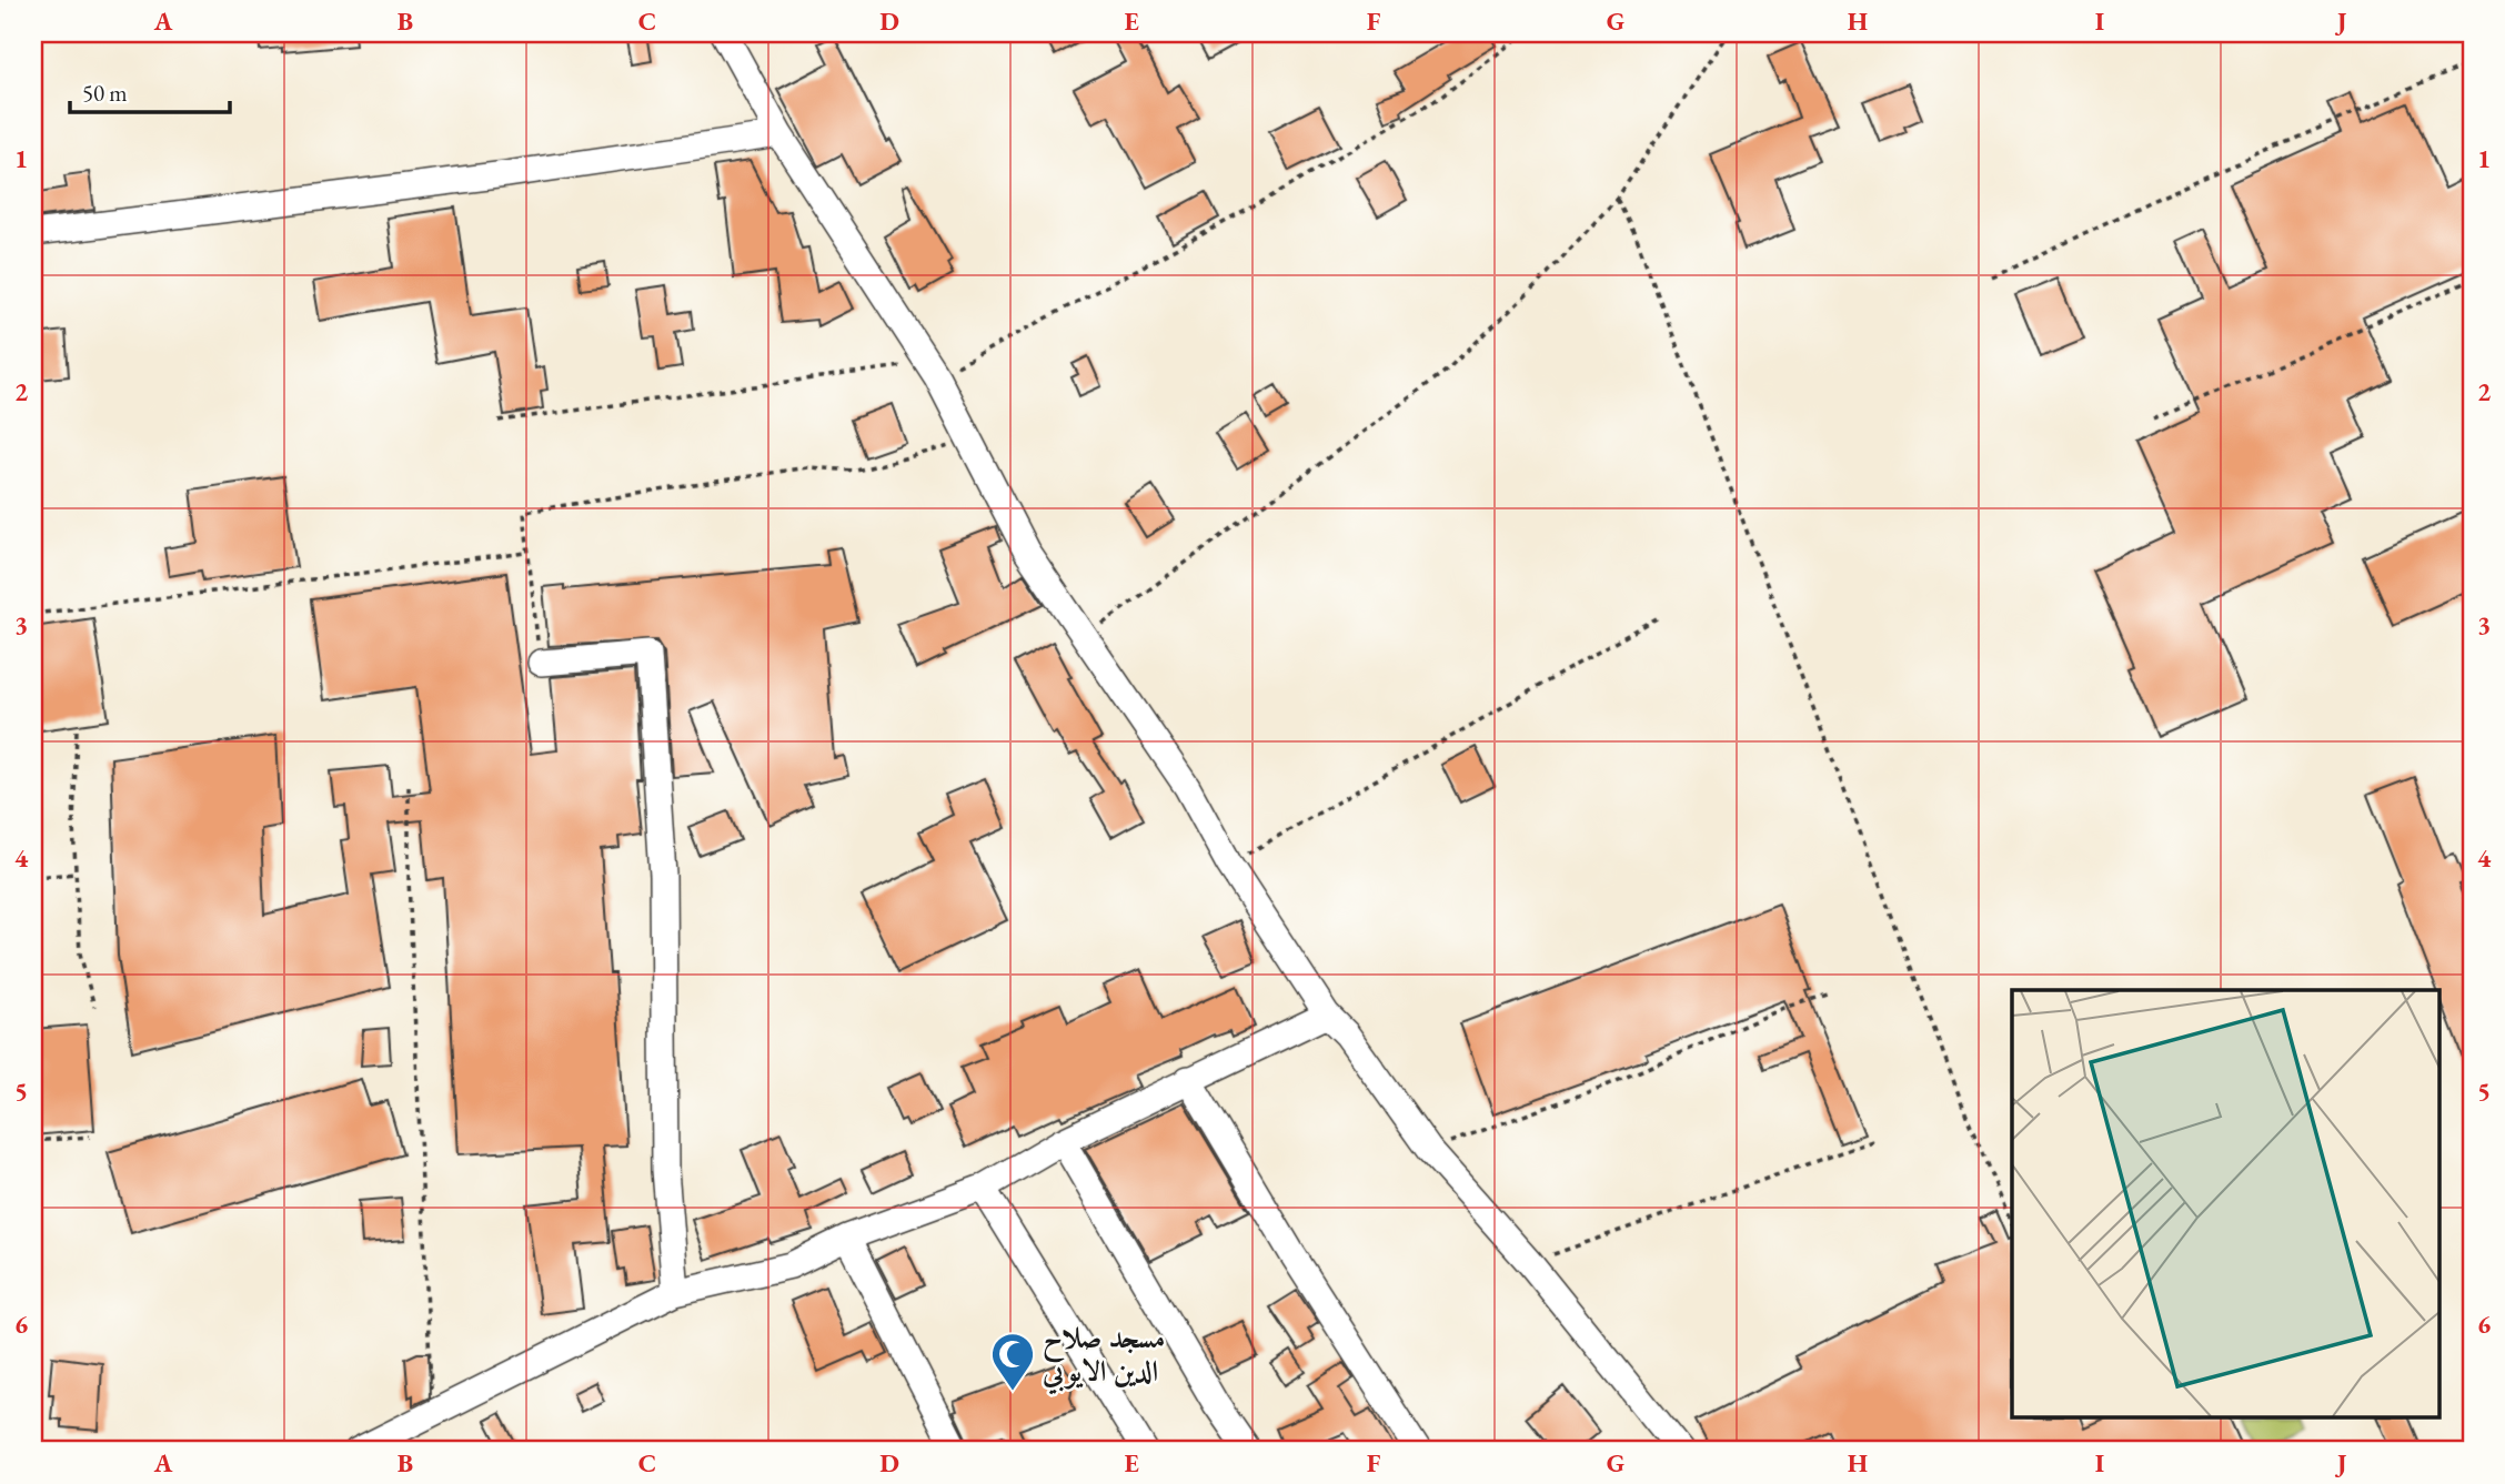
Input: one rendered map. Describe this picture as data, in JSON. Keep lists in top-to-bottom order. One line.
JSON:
{"places":{"mosque":["مسجد صلاح الدين الايوبي"]},"scale_bar":"50 m","grid":{"columns":["A","B","C","D","E","F","G","H","I","J"],"rows":["1","2","3","4","5","6"]}}
